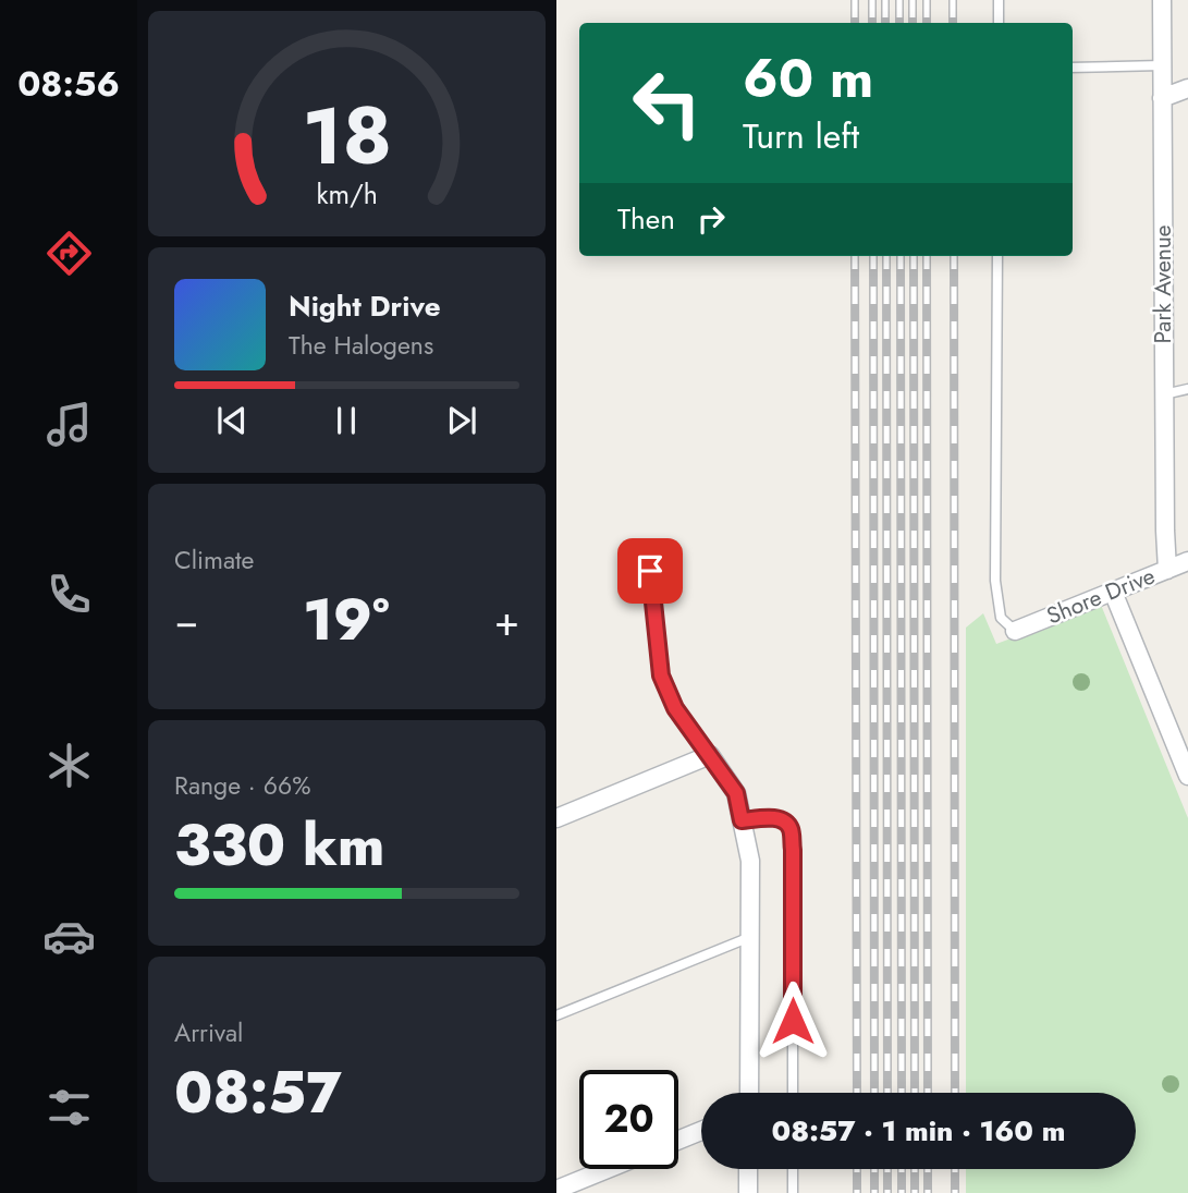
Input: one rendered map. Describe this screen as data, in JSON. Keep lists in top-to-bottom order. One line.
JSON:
{"streets":{"street":["Park Avenue","Shore Drive"]},"crossings":[["Park Avenue","Shore Drive"]],"page":{"tabs":"08:56","turn":["60 m","Turn left"],"then":"Then","song":["Night Drive","The Halogens"],"tile":["Climate",["Range · 66%","330 km"],["Arrival","08:57"]],"heat":["−","19°","+"],"limit":"20","trip":"08:57 · 1 min · 160 m","gauge":["18","km/h"]}}
